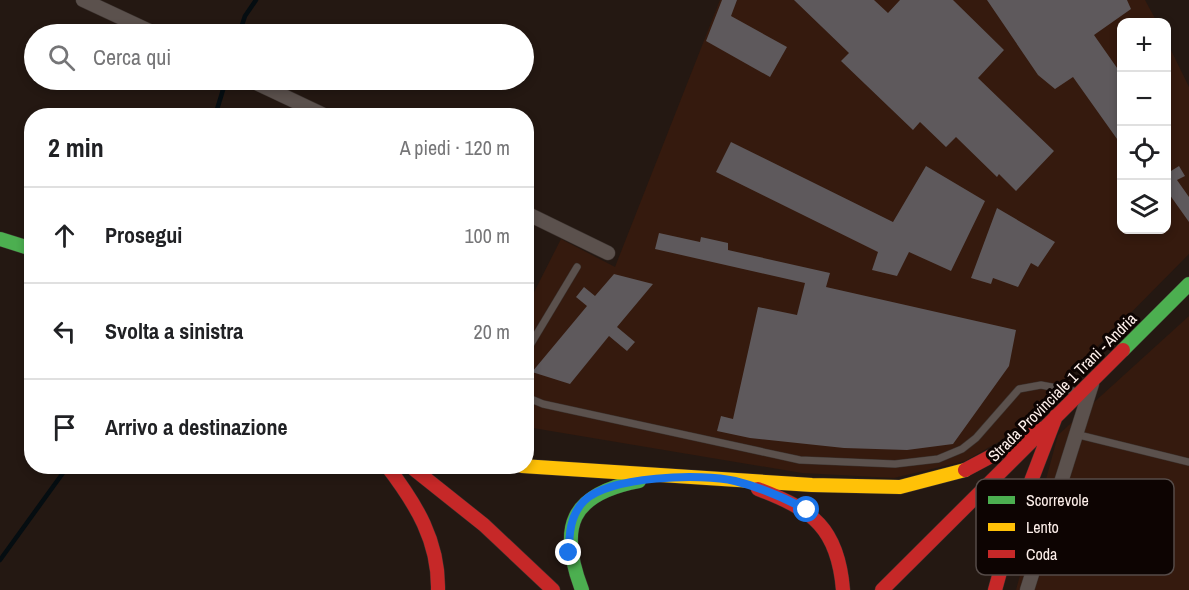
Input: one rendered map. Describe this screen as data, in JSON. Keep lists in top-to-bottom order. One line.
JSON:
{"streets":{"main road":["Strada Provinciale 1 Trani - Andria"]},"legend":["Scorrevole","Lento","Coda"],"page":{"map_buttons":["+","−"],"search":"Cerca qui","heading":["2 min","A piedi · 120 m"],"list":[["Prosegui","100 m"],["Svolta a sinistra","20 m"],"Arrivo a destinazione"]}}
